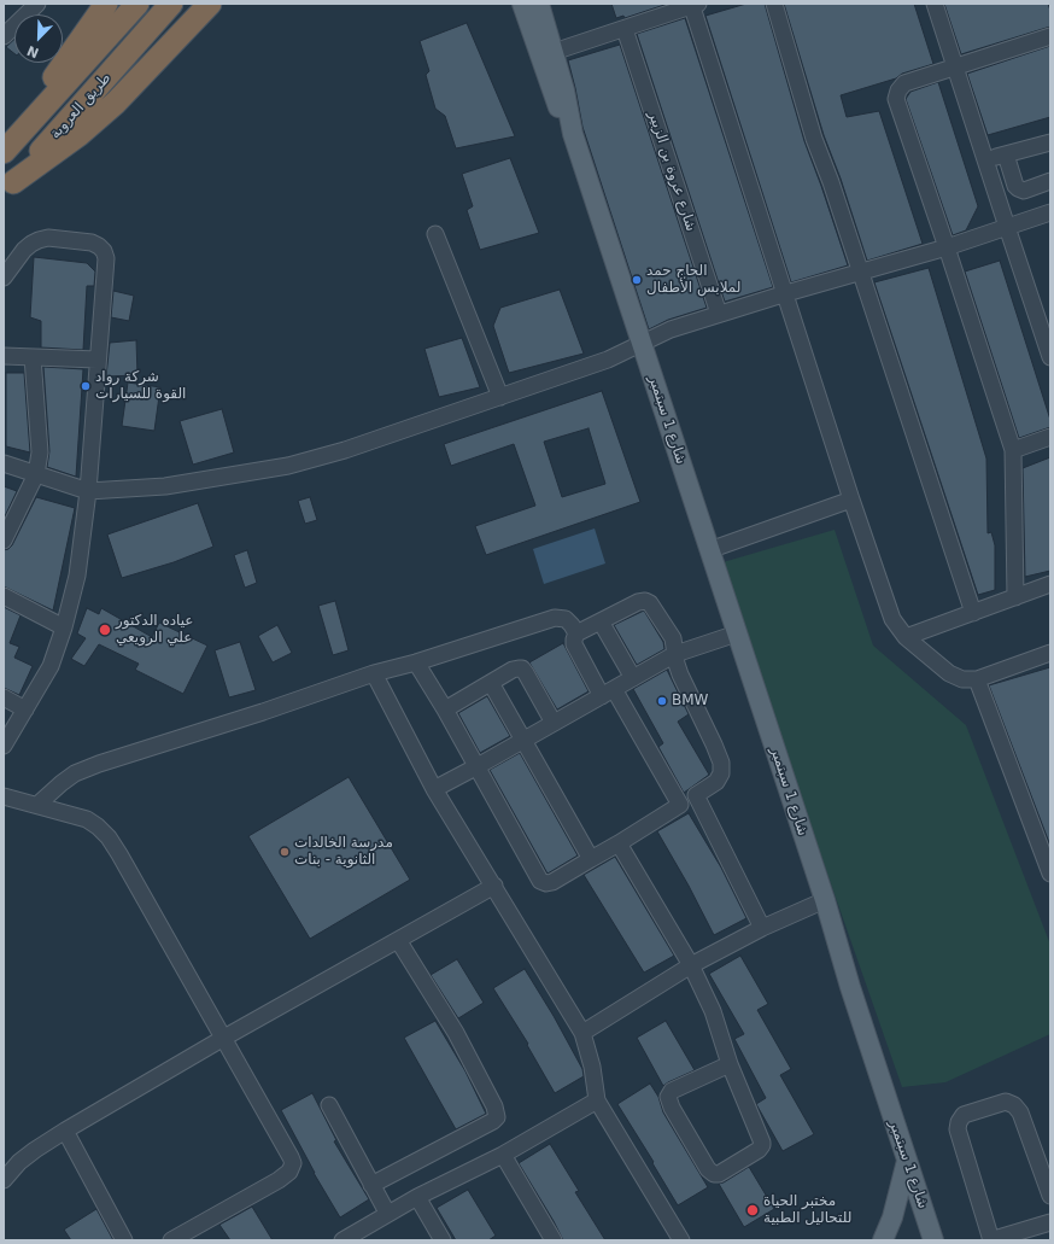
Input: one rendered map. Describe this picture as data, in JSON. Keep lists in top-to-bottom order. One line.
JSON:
{"streets":{"highway":["طريق العروبة"],"main road":["شارع 1 سبتمبر"],"street":["شارع عروة بن الزبير"]},"places":["الحاج حمد لملابس الأطفال","شركة رواد القوة للسيارات","عياده الدكتور علي الرويعي","BMW","مدرسة الخالدات الثانوية - بنات","مختبر الحياة للتحاليل الطبية"],"north":"bottom left"}
